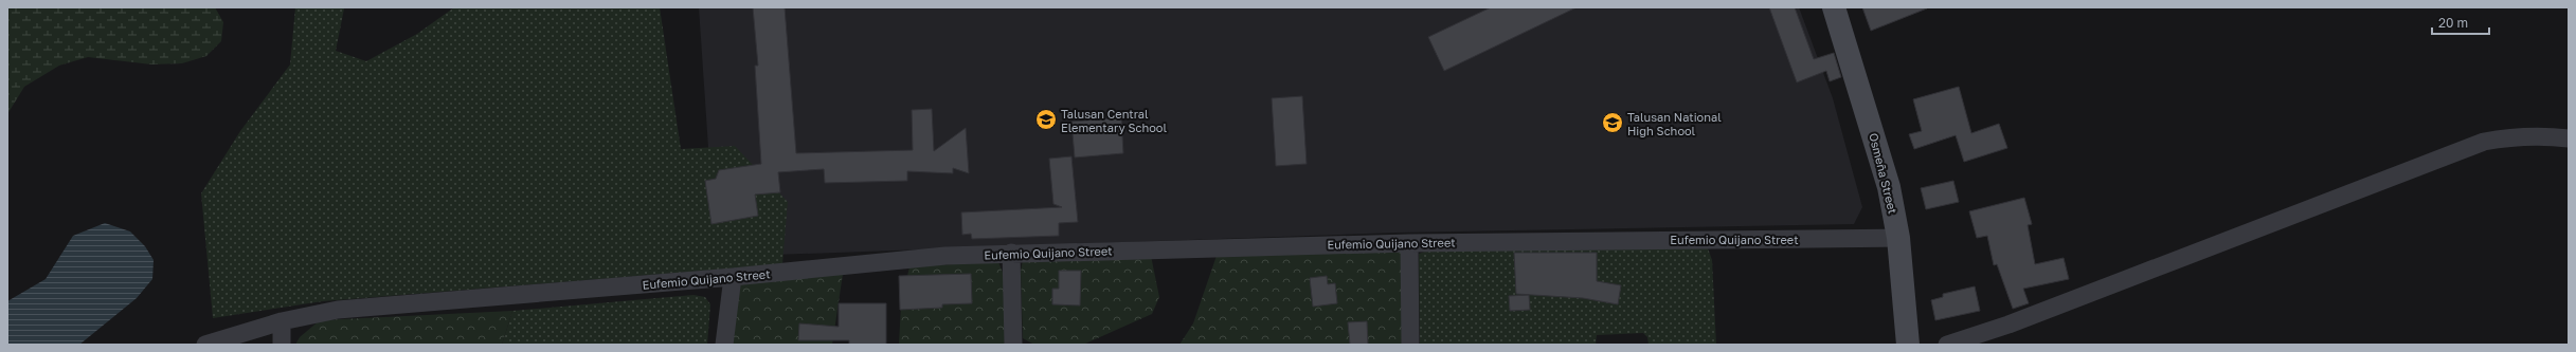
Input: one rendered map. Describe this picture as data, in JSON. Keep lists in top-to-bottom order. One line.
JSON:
{"streets":{"main road":["Osmeña Street"],"street":["Eufemio Quijano Street"]},"crossings":[["Osmeña Street","Eufemio Quijano Street"]],"places":{"school or university":["Talusan Central Elementary School","Talusan National High School"]},"scale_bar":"20 m"}
